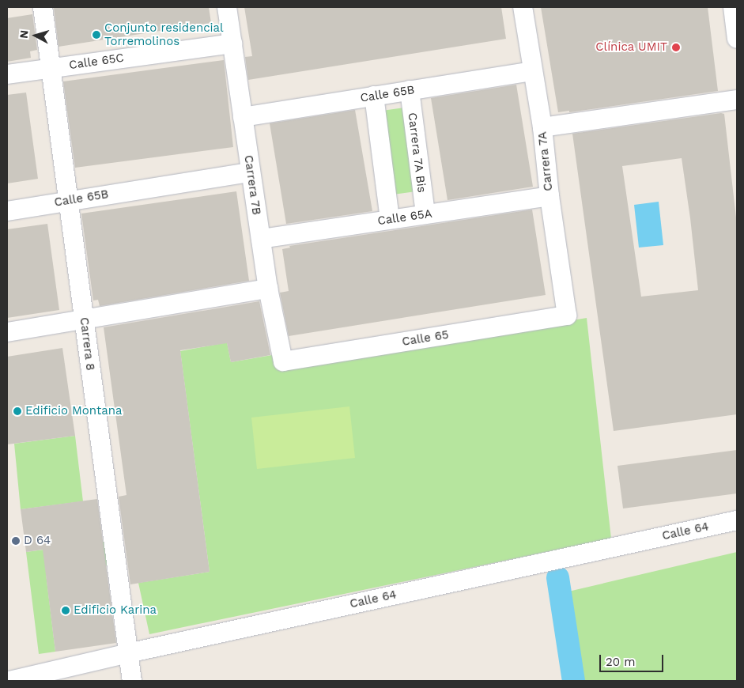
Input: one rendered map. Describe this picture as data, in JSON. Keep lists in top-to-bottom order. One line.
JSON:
{"streets":{"street":["Calle 65C","Calle 65B","Carrera 7A Bis","Carrera 7A","Carrera 7B","Calle 65A","Calle 65","Carrera 8","Calle 64"]},"crossings":[["Calle 65C","Carrera 7B"],["Calle 65C","Carrera 8"],["Calle 65B","Carrera 7A Bis"],["Calle 65B","Carrera 7A"],["Calle 65B","Carrera 7B"],["Calle 65B","Carrera 8"],["Carrera 7A Bis","Calle 65A"],["Carrera 7A","Calle 65A"],["Carrera 7A","Calle 65"],["Carrera 7B","Calle 65A"],["Carrera 7B","Calle 65"],["Carrera 8","Calle 64"]],"places":["Conjunto residencial Torremolinos","Clínica UMIT","Edificio Montana","D 64","Edificio Karina"],"scale_bar":"20 m","north":"left"}
